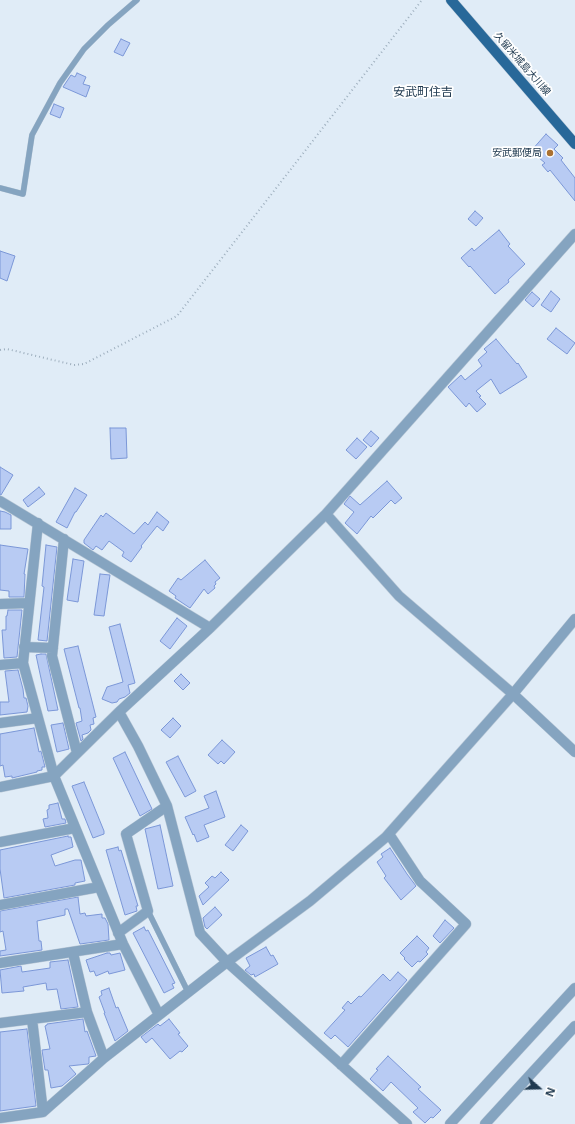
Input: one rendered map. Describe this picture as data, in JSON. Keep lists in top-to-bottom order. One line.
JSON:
{"streets":{"main road":["久留米城島大川線"]},"districts":["安武町住吉"],"places":["安武郵便局"],"north":"right"}
